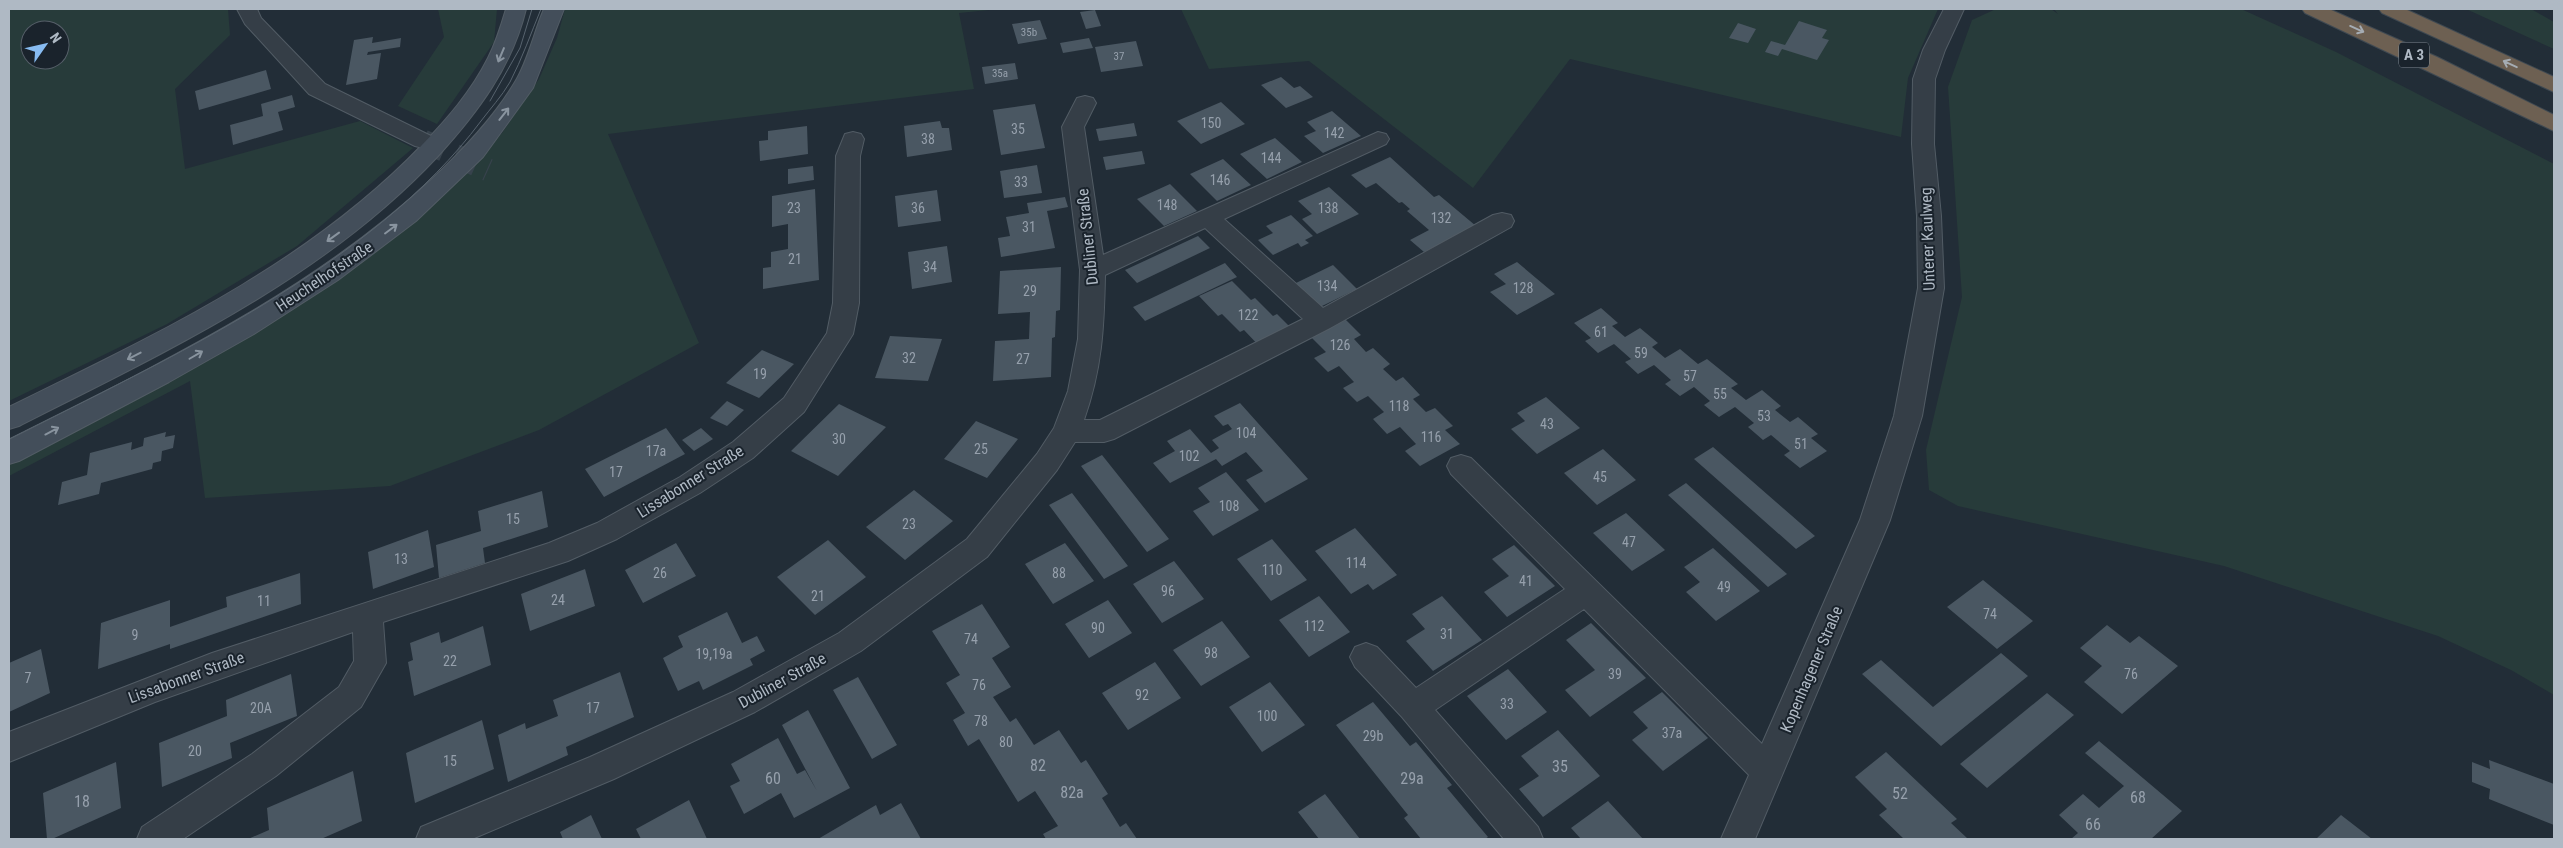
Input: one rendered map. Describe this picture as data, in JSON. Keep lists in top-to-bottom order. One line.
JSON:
{"streets":{"highway":["A 3"],"main road":["Heuchelhofstraße"],"street":["Dubliner Straße","Unterer Kaulweg","Lissabonner Straße","Kopenhagener Straße"]},"crossings":[["Unterer Kaulweg","Kopenhagener Straße"]],"house_numbers":["35b","37","35a","150","35","142","38","144","146","33","148","23","36","138","132","31","21","34","134","128","29","122","61","126","59","32","27","19","57","55","118","53","43","104","116","30","51","25","17a","102","17","45","108","15","23","47","13","114","110","26","88","41","49","96","21","24","11","74","112","90","31","9","74","98","19,19a","22","39","76","7","76","92","33","20A","17","100","78","37a","29b","80","20","15","82","35","60","29a","82a","52","68","18","66"],"north":"top right"}
